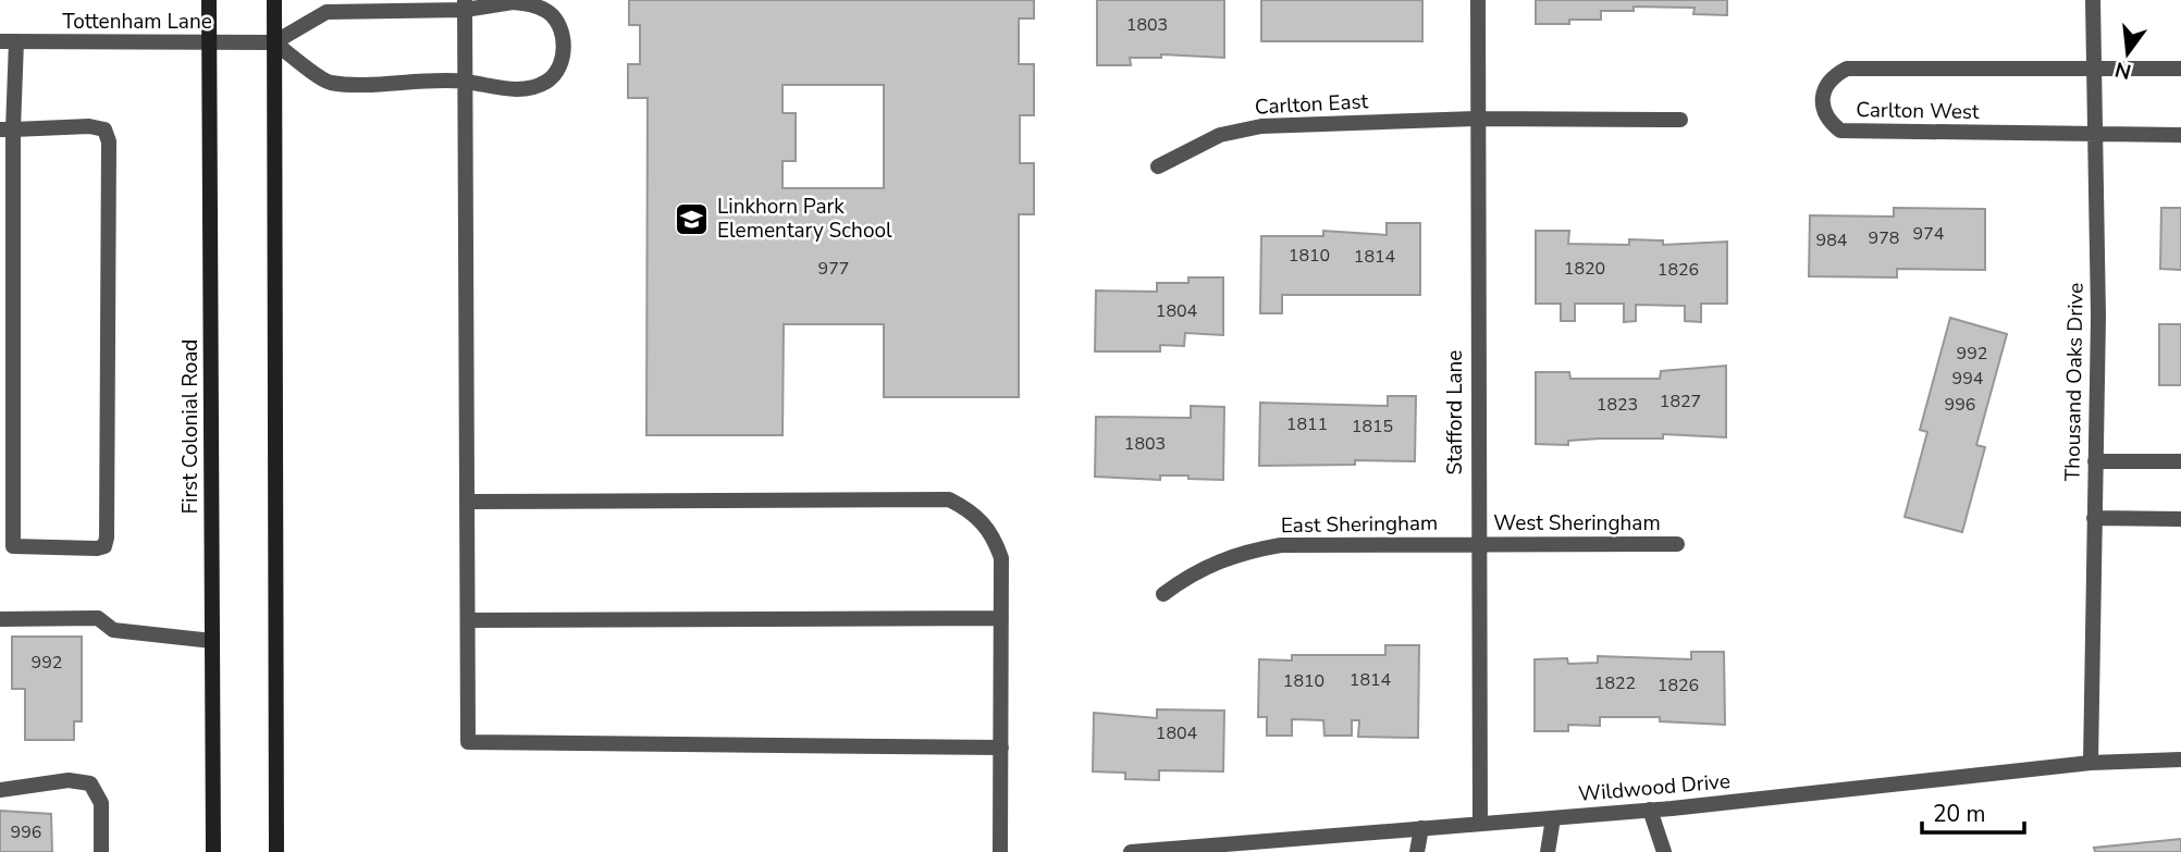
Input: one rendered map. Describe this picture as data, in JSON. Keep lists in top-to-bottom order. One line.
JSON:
{"streets":{"main road":["First Colonial Road"],"street":["Tottenham Lane","Carlton East","Carlton West","Thousand Oaks Drive","Stafford Lane","West Sheringham","East Sheringham","Wildwood Drive"]},"crossings":[["Tottenham Lane","First Colonial Road"],["Carlton East","Stafford Lane"],["Carlton West","Thousand Oaks Drive"],["Thousand Oaks Drive","Wildwood Drive"],["Stafford Lane","West Sheringham"],["Stafford Lane","East Sheringham"],["Stafford Lane","Wildwood Drive"],["West Sheringham","East Sheringham"]],"places":{"school or university":["Linkhorn Park Elementary School"]},"house_numbers":["1803","974","978","984","1810","1814","977","1820","1826","1804","992","994","1827","1823","996","1811","1815","1803","992","1814","1810","1822","1826","1804","996"],"scale_bar":"20 m","north":"bottom"}
